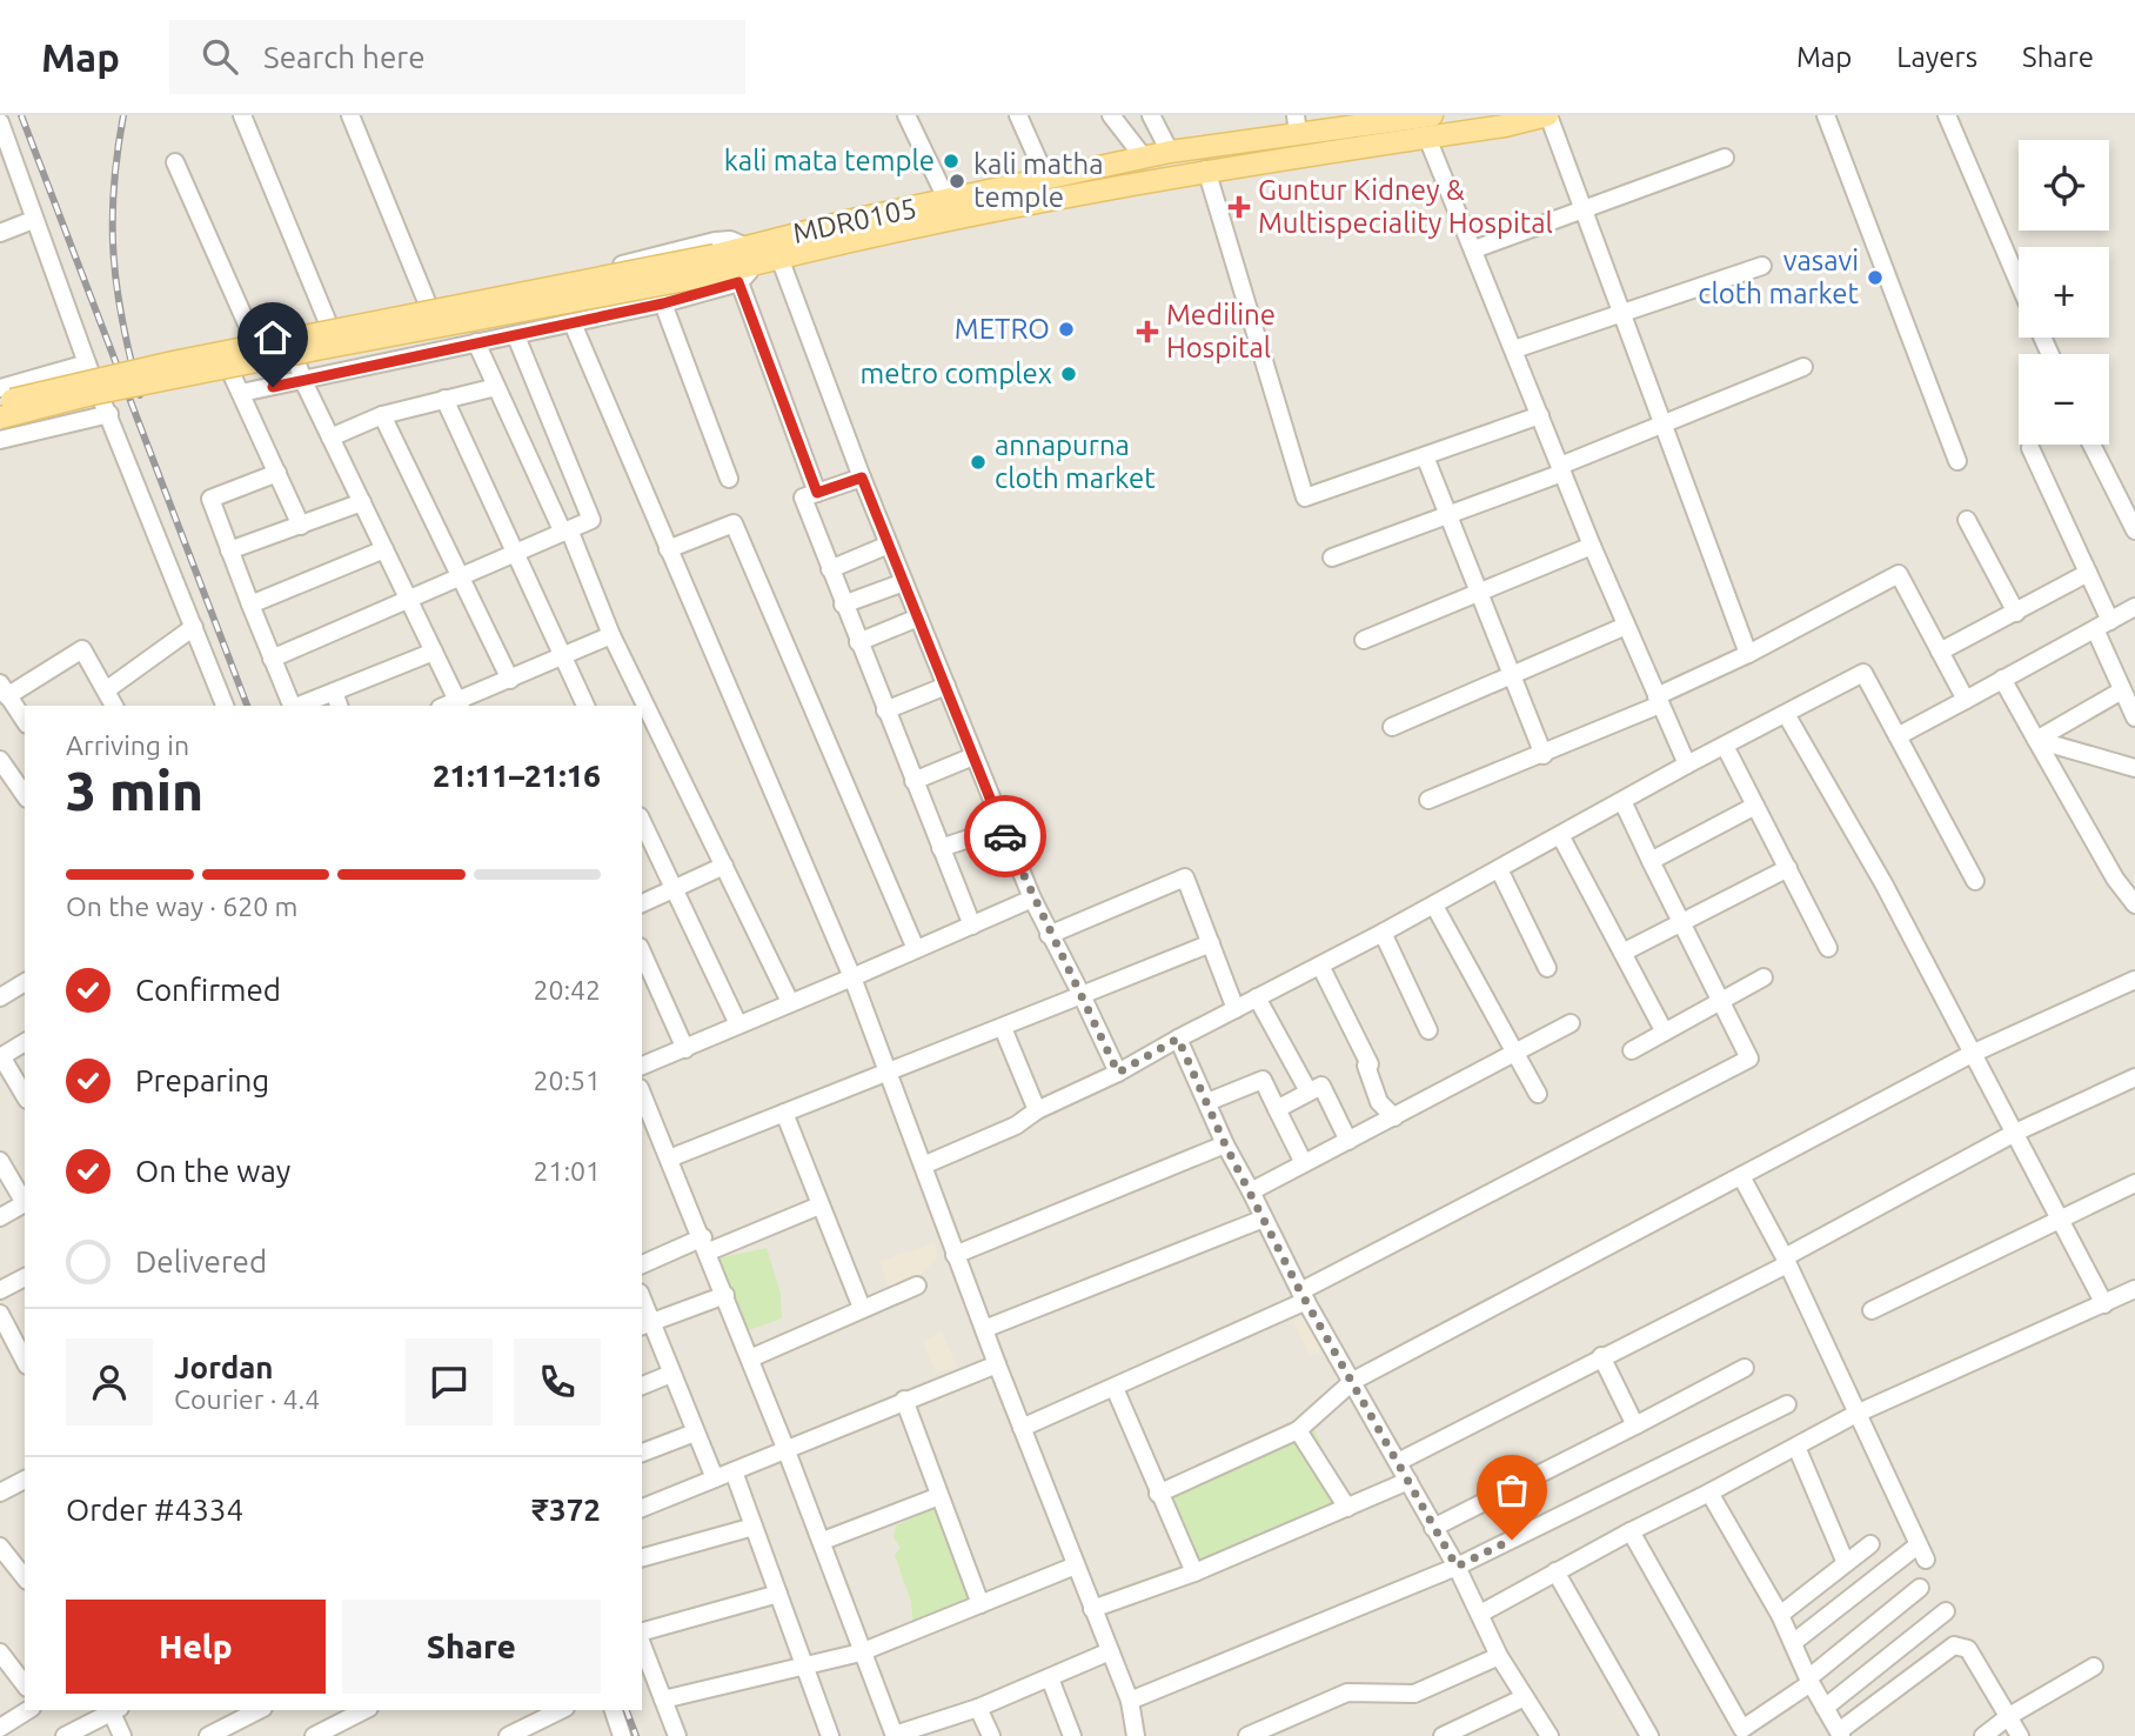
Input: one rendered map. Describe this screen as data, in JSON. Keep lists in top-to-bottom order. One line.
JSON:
{"streets":{"main road":["MDR0105"]},"places":{"other":["kali mata temple","kali matha temple","vasavi cloth market","METRO","metro complex","annapurna cloth market"],"health":["Guntur Kidney & Multispeciality Hospital","Mediline Hospital"]},"page":{"header":"Map","search":"Search here","nav":["Map","Layers","Share"],"map_buttons":["+","−"],"heading":["3 min","Arriving in","21:11–21:16"],"panel":["Jordan","Courier · 4.4","Order #4334","₹372"],"bar":"On the way · 620 m","list":[["Confirmed","20:42"],["Preparing","20:51"],["On the way","21:01"],"Delivered"],"buttons":["Help","Share"]}}
